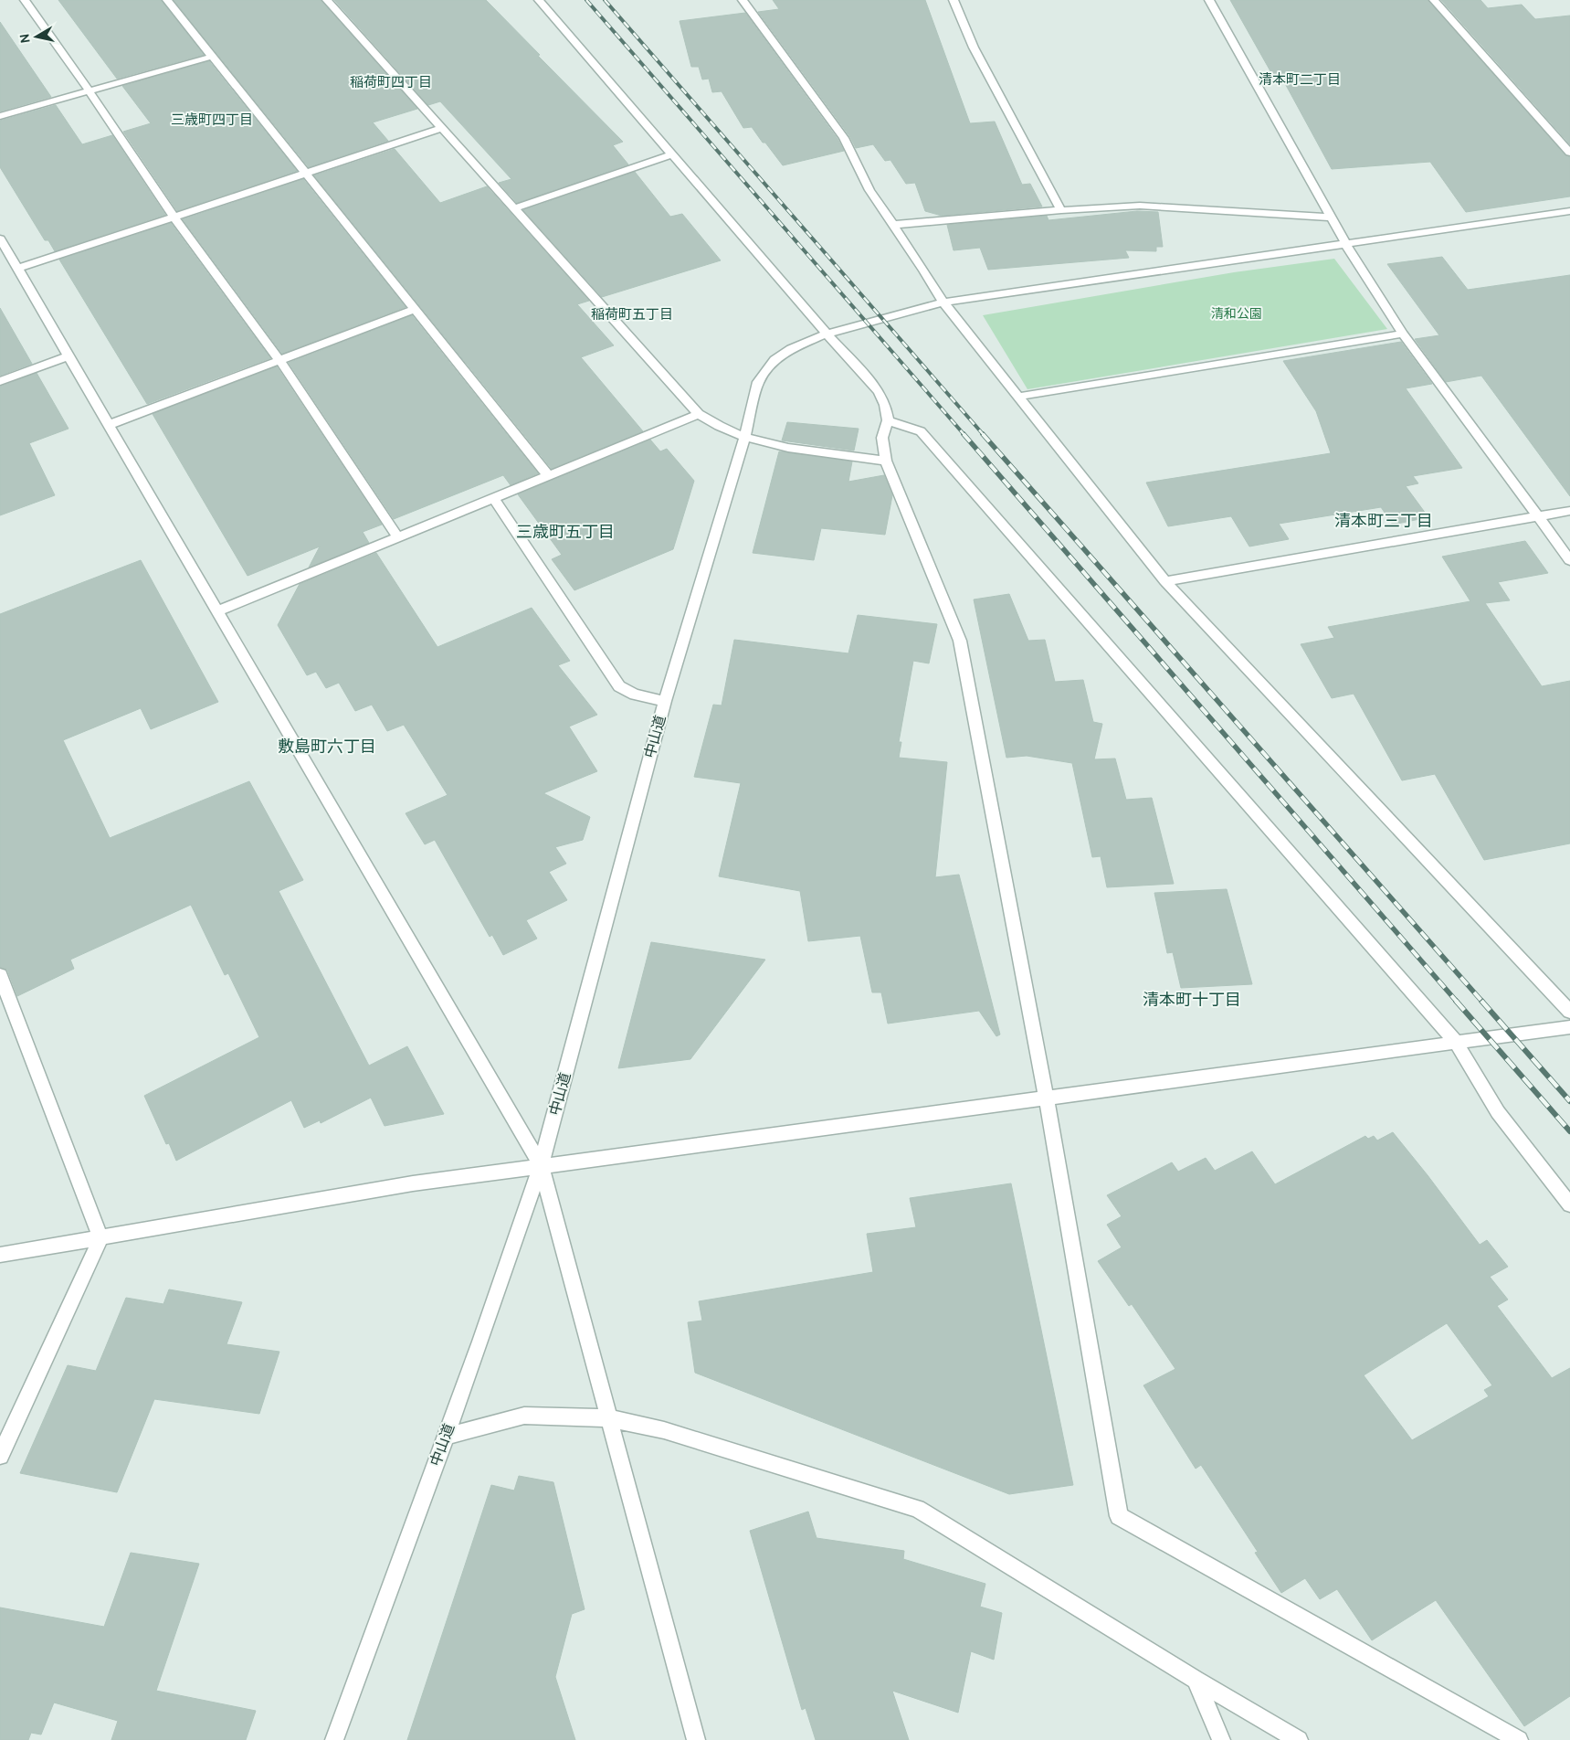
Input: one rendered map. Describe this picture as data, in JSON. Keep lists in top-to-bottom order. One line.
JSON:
{"streets":{"street":["中山道"]},"districts":["清本町二丁目","稲荷町四丁目","三歳町四丁目","稲荷町五丁目","清本町三丁目","三歳町五丁目","敷島町六丁目","清本町十丁目"],"parks":["清和公園"],"north":"left"}
